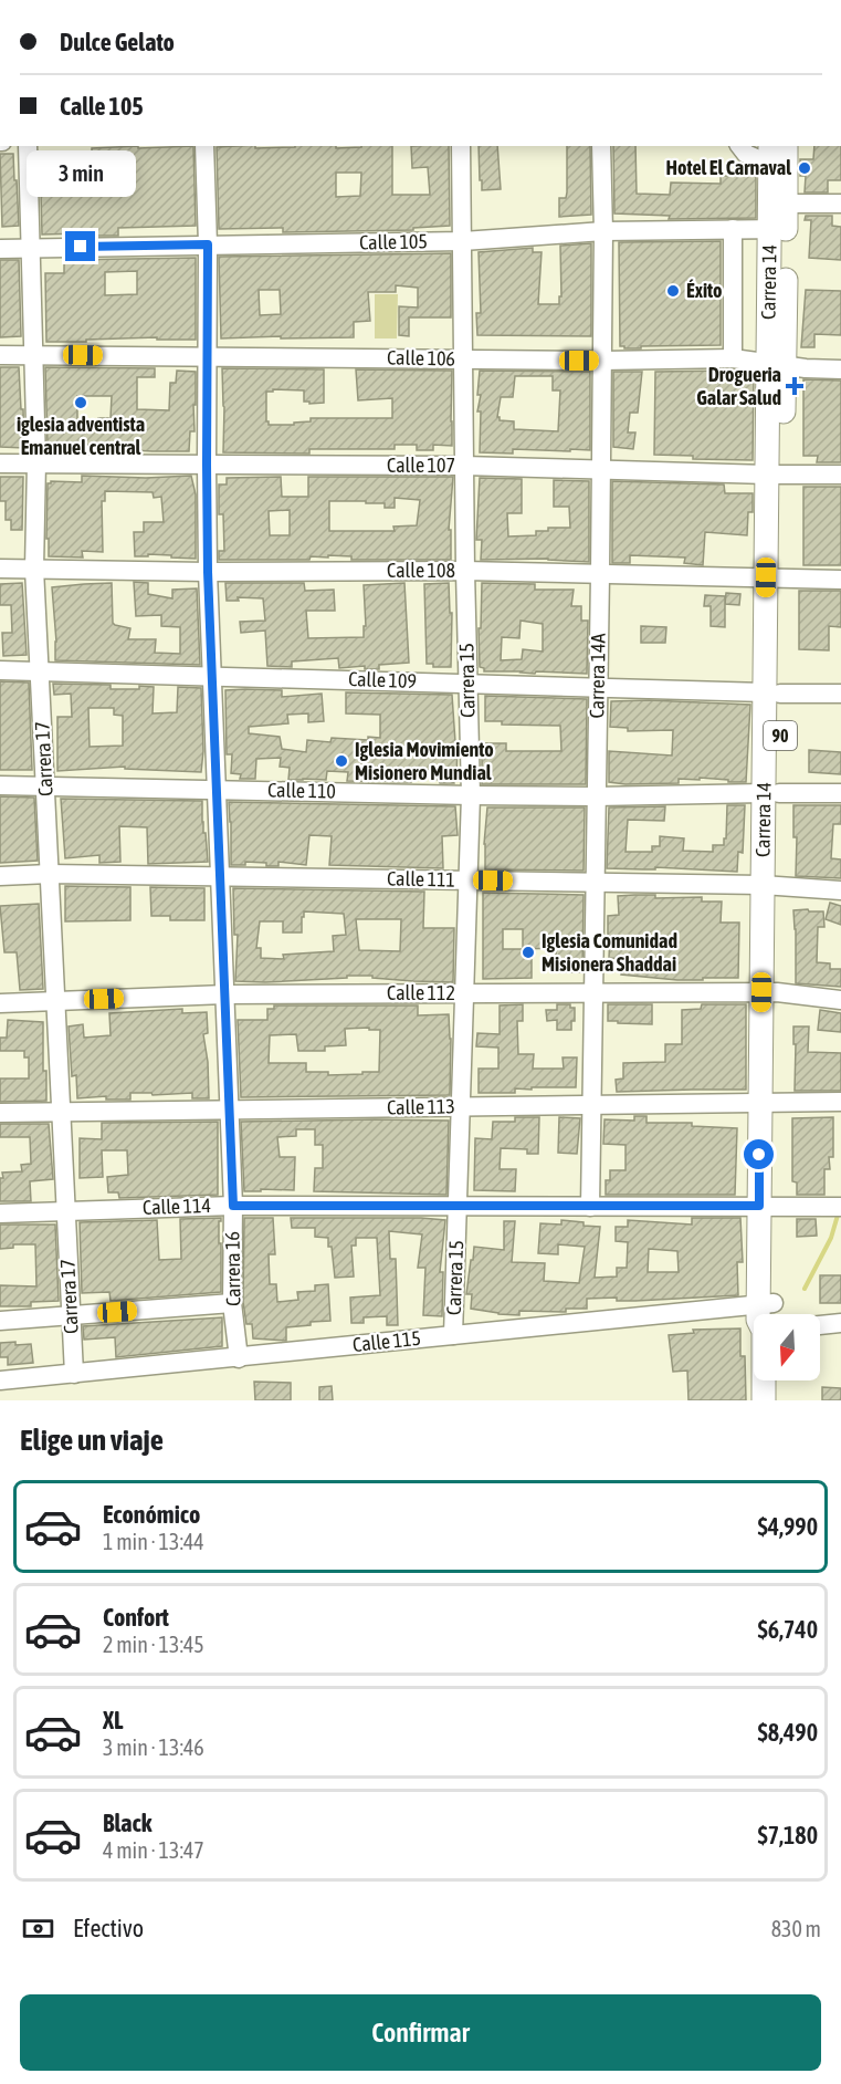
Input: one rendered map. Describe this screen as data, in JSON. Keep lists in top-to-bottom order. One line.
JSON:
{"streets":{"main road":["Carrera 14","90"],"street":["Calle 105","Calle 106","Calle 107","Calle 108","Carrera 14A","Calle 109","Carrera 15","Carrera 17","Calle 110","Calle 111","Calle 112","Calle 113","Calle 114","Carrera 16","Calle 115"]},"crossings":[["Calle 105","Carrera 14"],["Calle 105","Carrera 14A"],["Calle 105","Carrera 15"],["Calle 105","Carrera 17"],["Calle 105","Carrera 16"],["Carrera 14","Calle 106"],["Carrera 14","Calle 107"],["Carrera 14","Calle 108"],["Carrera 14","Calle 109"],["Carrera 14","Calle 110"],["Carrera 14","Calle 111"],["Carrera 14","Calle 112"],["Carrera 14","Calle 113"],["Carrera 14","Calle 114"],["Calle 106","Carrera 14A"],["Calle 106","Carrera 15"],["Calle 106","Carrera 17"],["Calle 106","Carrera 16"],["Calle 107","Carrera 14A"],["Calle 107","Carrera 15"],["Calle 107","Carrera 17"],["Calle 107","Carrera 16"],["Calle 108","Carrera 14A"],["Calle 108","Carrera 15"],["Calle 108","Carrera 17"],["Calle 108","Carrera 16"],["Carrera 14A","Calle 109"],["Carrera 14A","Calle 110"],["Carrera 14A","Calle 111"],["Carrera 14A","Calle 112"],["Carrera 14A","Calle 113"],["Carrera 14A","Calle 114"],["Calle 109","Carrera 15"],["Calle 109","Carrera 17"],["Calle 109","Carrera 16"],["Carrera 15","Calle 110"],["Carrera 15","Calle 111"],["Carrera 15","Calle 112"],["Carrera 15","Calle 113"],["Carrera 15","Calle 114"],["Carrera 15","Calle 115"],["Carrera 17","Calle 110"],["Carrera 17","Calle 111"],["Carrera 17","Calle 112"],["Carrera 17","Calle 113"],["Carrera 17","Calle 114"],["Carrera 17","Calle 115"],["Calle 110","Carrera 16"],["Calle 111","Carrera 16"],["Calle 112","Carrera 16"],["Calle 113","Carrera 16"],["Calle 114","Carrera 16"],["Carrera 16","Calle 115"]],"places":{"other":["Hotel El Carnaval","Éxito","iglesia adventista Emanuel central","Iglesia Movimiento Misionero Mundial","Iglesia Comunidad Misionera Shaddai"],"health":["Drogueria Galar Salud"]},"north":"bottom","page":{"banner":["Dulce Gelato","Calle 105"],"bubble":"3 min","heading":"Elige un viaje","list":[{"name":"Económico","note":"1 min · 13:44","value":"$4,990"},{"name":"Confort","note":"2 min · 13:45","value":"$6,740"},{"name":"XL","note":"3 min · 13:46","value":"$8,490"},{"name":"Black","note":"4 min · 13:47","value":"$7,180"}],"pay":["Efectivo","830 m"],"buttons":"Confirmar"}}
